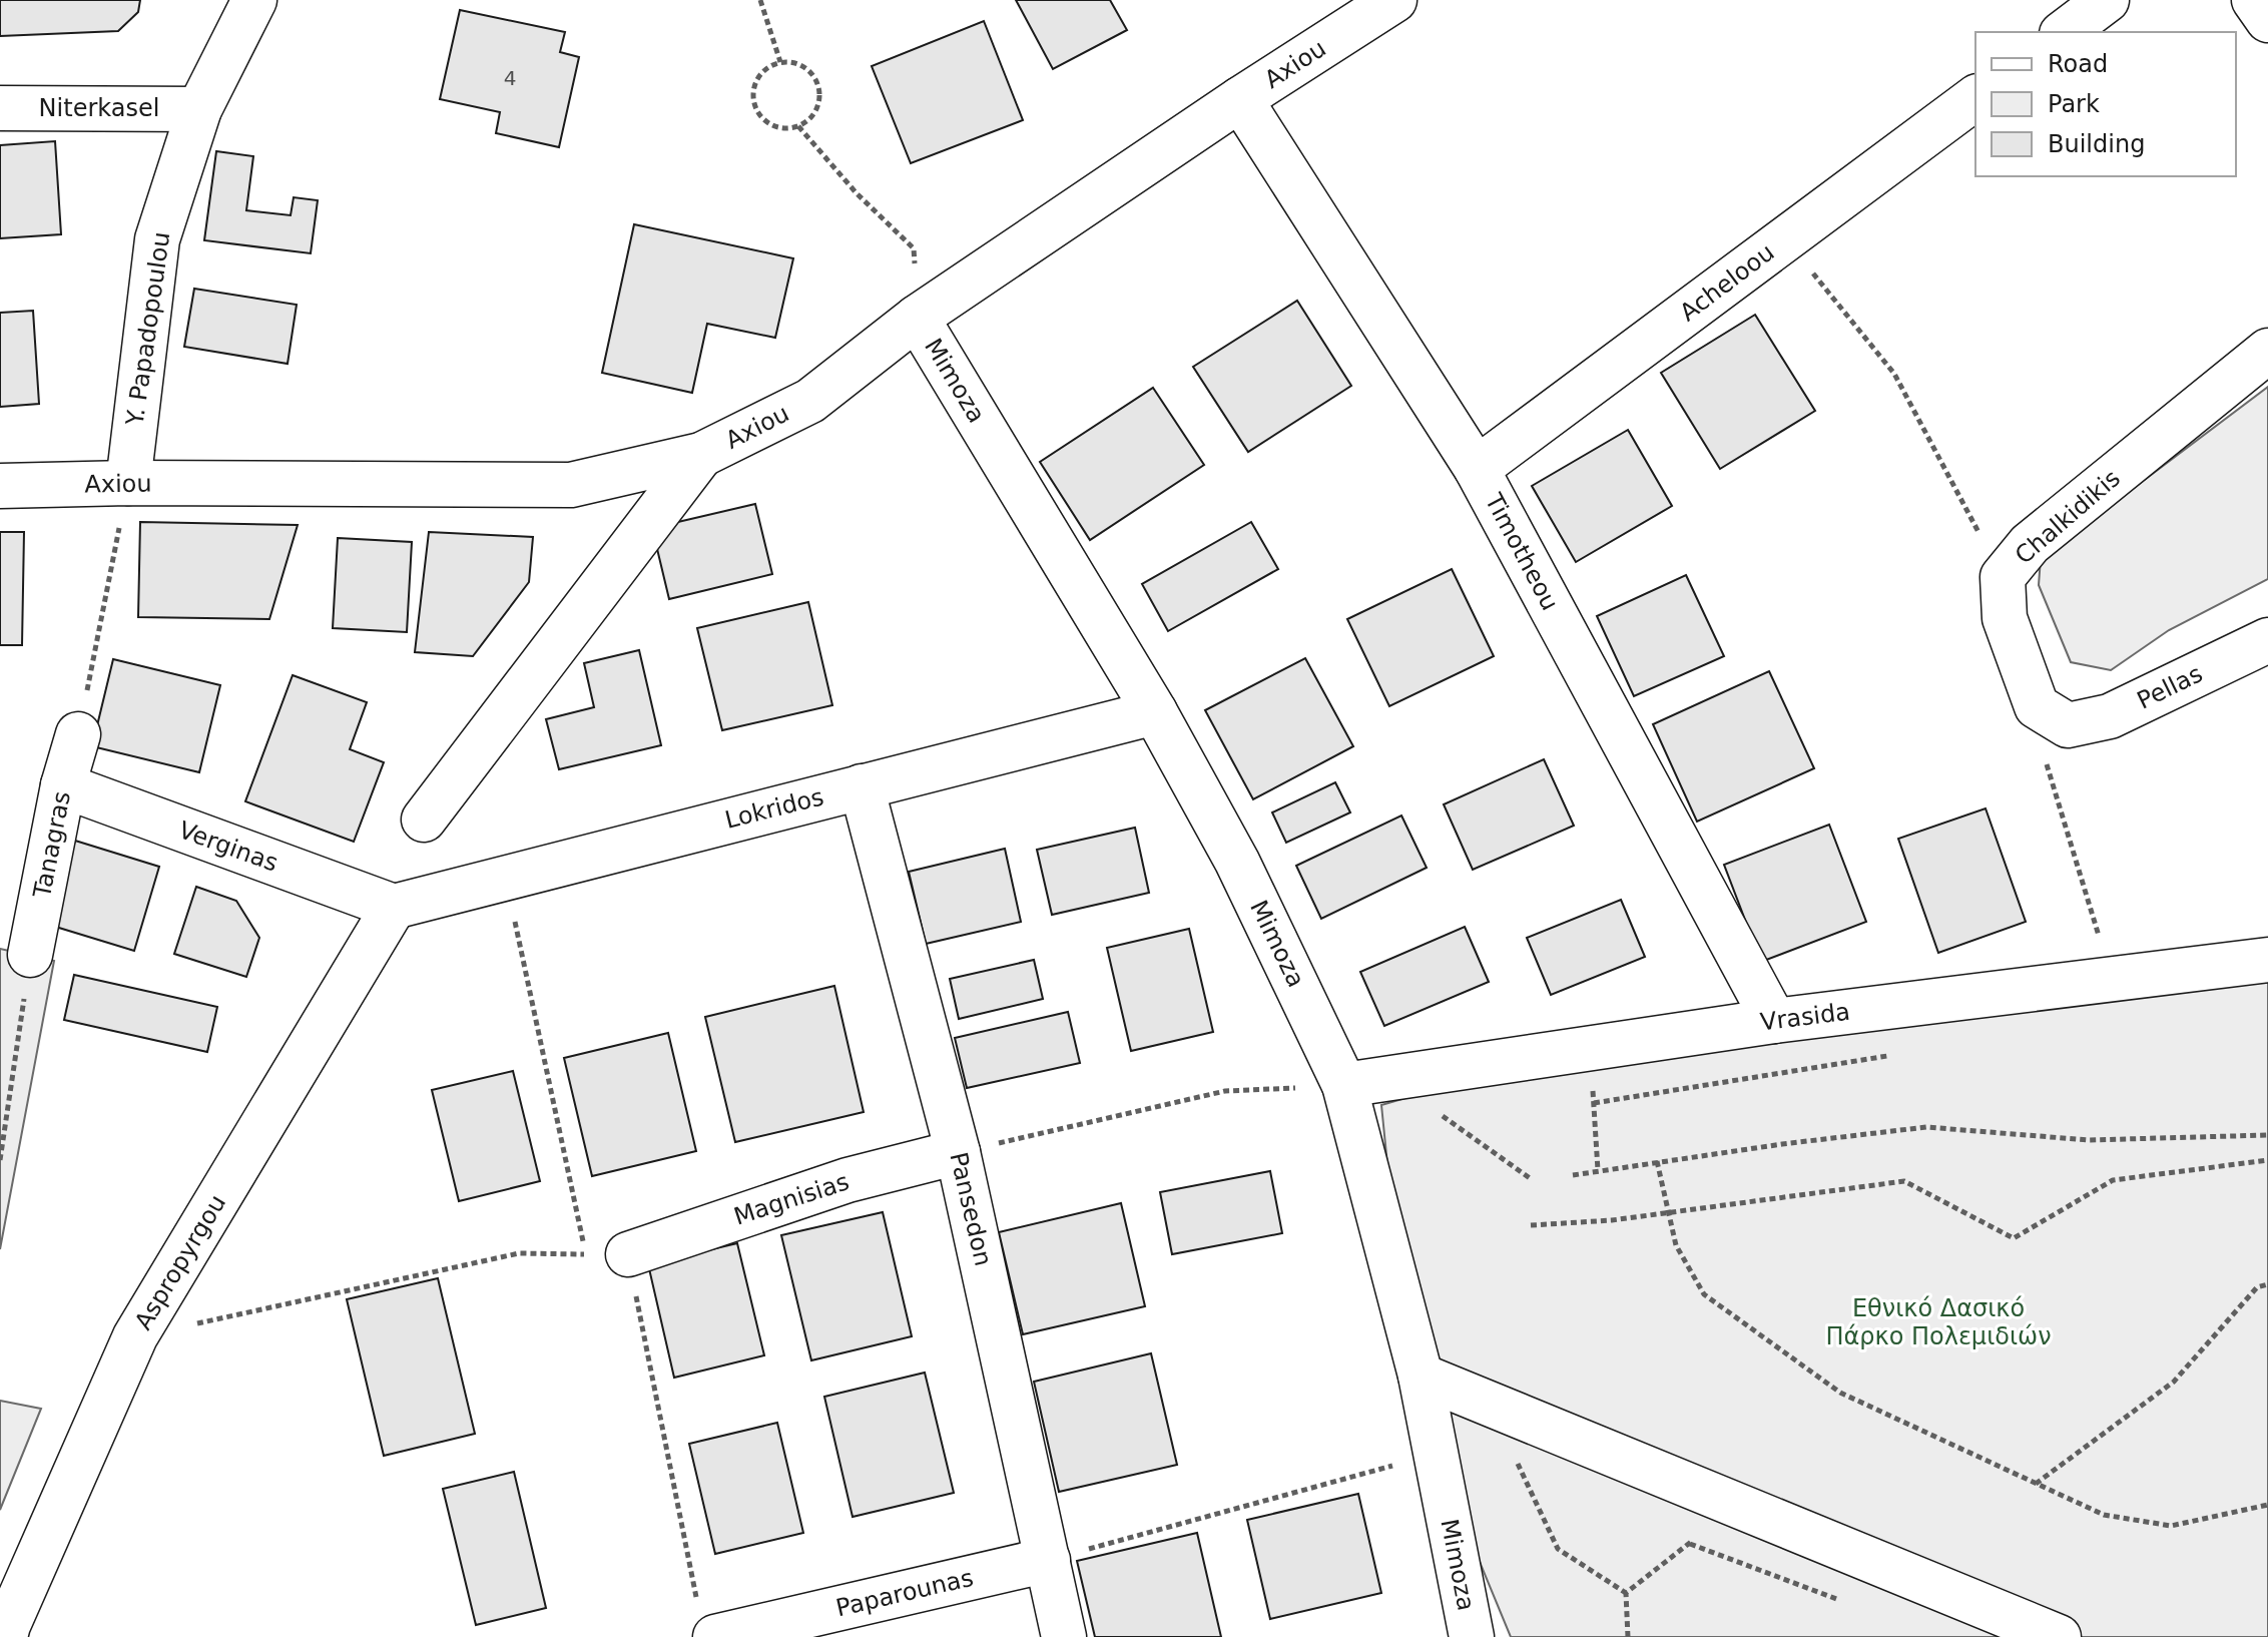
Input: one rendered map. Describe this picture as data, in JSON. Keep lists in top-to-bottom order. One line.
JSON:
{"streets":{"street":["Axiou","Niterkasel","Acheloou","Y. Papadopoulou","Mimoza","Chalkidikis","Timotheou","Pellas","Lokridos","Tanagras","Verginas","Vrasida","Magnisias","Pansedon","Aspropyrgou","Paparounas"]},"crossings":[["Axiou","Y. Papadopoulou"],["Axiou","Mimoza"],["Axiou","Timotheou"],["Niterkasel","Y. Papadopoulou"],["Acheloou","Timotheou"],["Mimoza","Lokridos"],["Mimoza","Vrasida"],["Chalkidikis","Pellas"],["Timotheou","Vrasida"],["Lokridos","Verginas"],["Lokridos","Pansedon"],["Lokridos","Aspropyrgou"],["Tanagras","Verginas"],["Verginas","Aspropyrgou"],["Magnisias","Pansedon"],["Pansedon","Paparounas"]],"parks":["Εθνικό Δασικό Πάρκο Πολεμιδιών"],"house_numbers":["4"],"legend":["Road","Park","Building"]}
